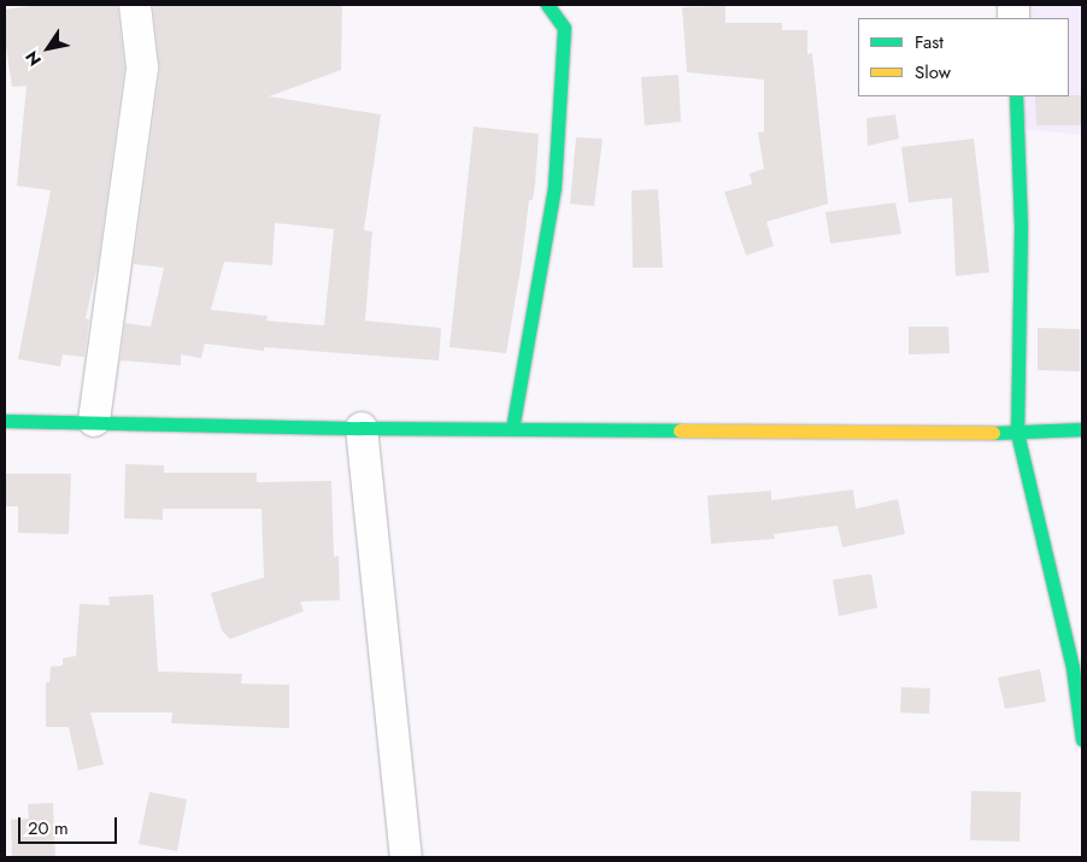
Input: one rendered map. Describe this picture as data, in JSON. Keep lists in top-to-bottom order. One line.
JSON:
{"legend":["Fast","Slow"],"scale_bar":"20 m","north":"bottom left"}
